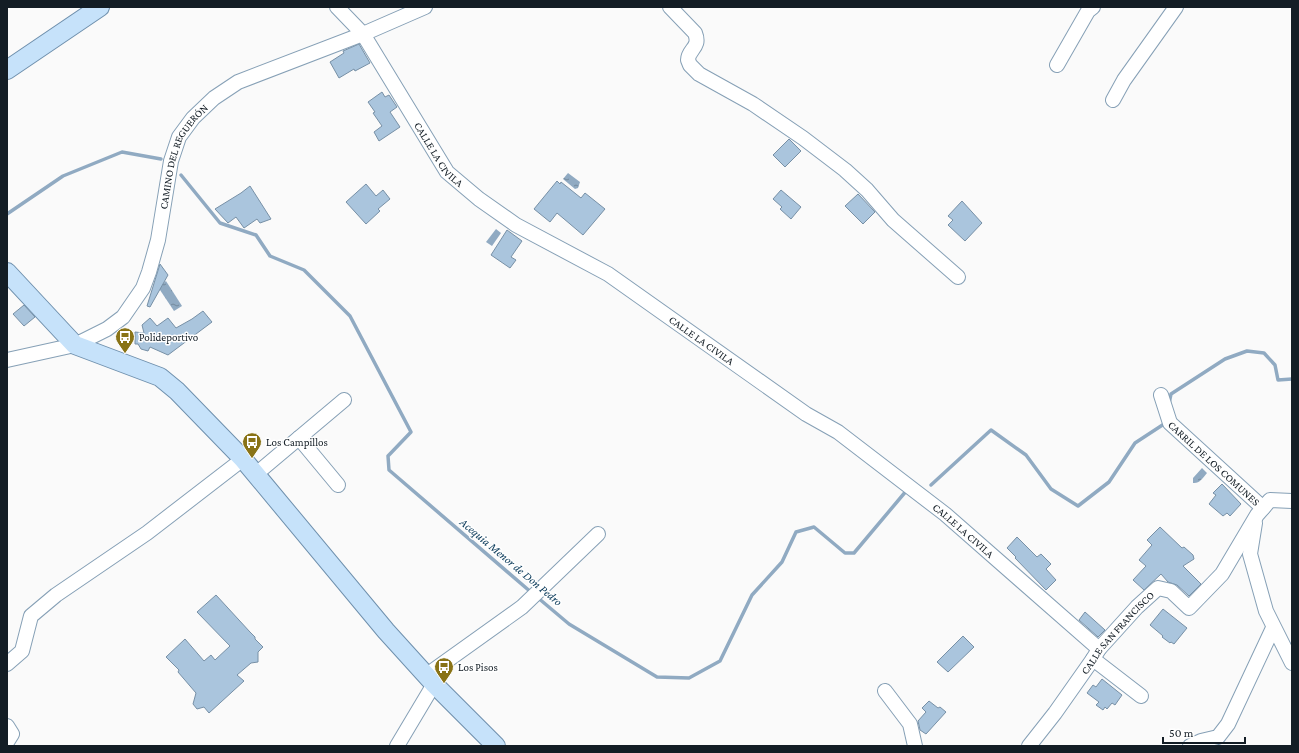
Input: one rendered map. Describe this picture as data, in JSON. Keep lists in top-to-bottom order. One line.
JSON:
{"streets":{"street":["CALLE LA CIVILA","CAMINO DEL REGUERÓN","CARRIL DE LOS COMUNES","CALLE SAN FRANCISCO"]},"crossings":[["CALLE LA CIVILA","CAMINO DEL REGUERÓN"],["CALLE LA CIVILA","CALLE SAN FRANCISCO"],["CARRIL DE LOS COMUNES","CALLE SAN FRANCISCO"]],"water":["Acequia Menor de Don Pedro"],"places":{"bus stop":["Polideportivo","Los Campillos","Los Pisos"]},"scale_bar":"50 m"}
